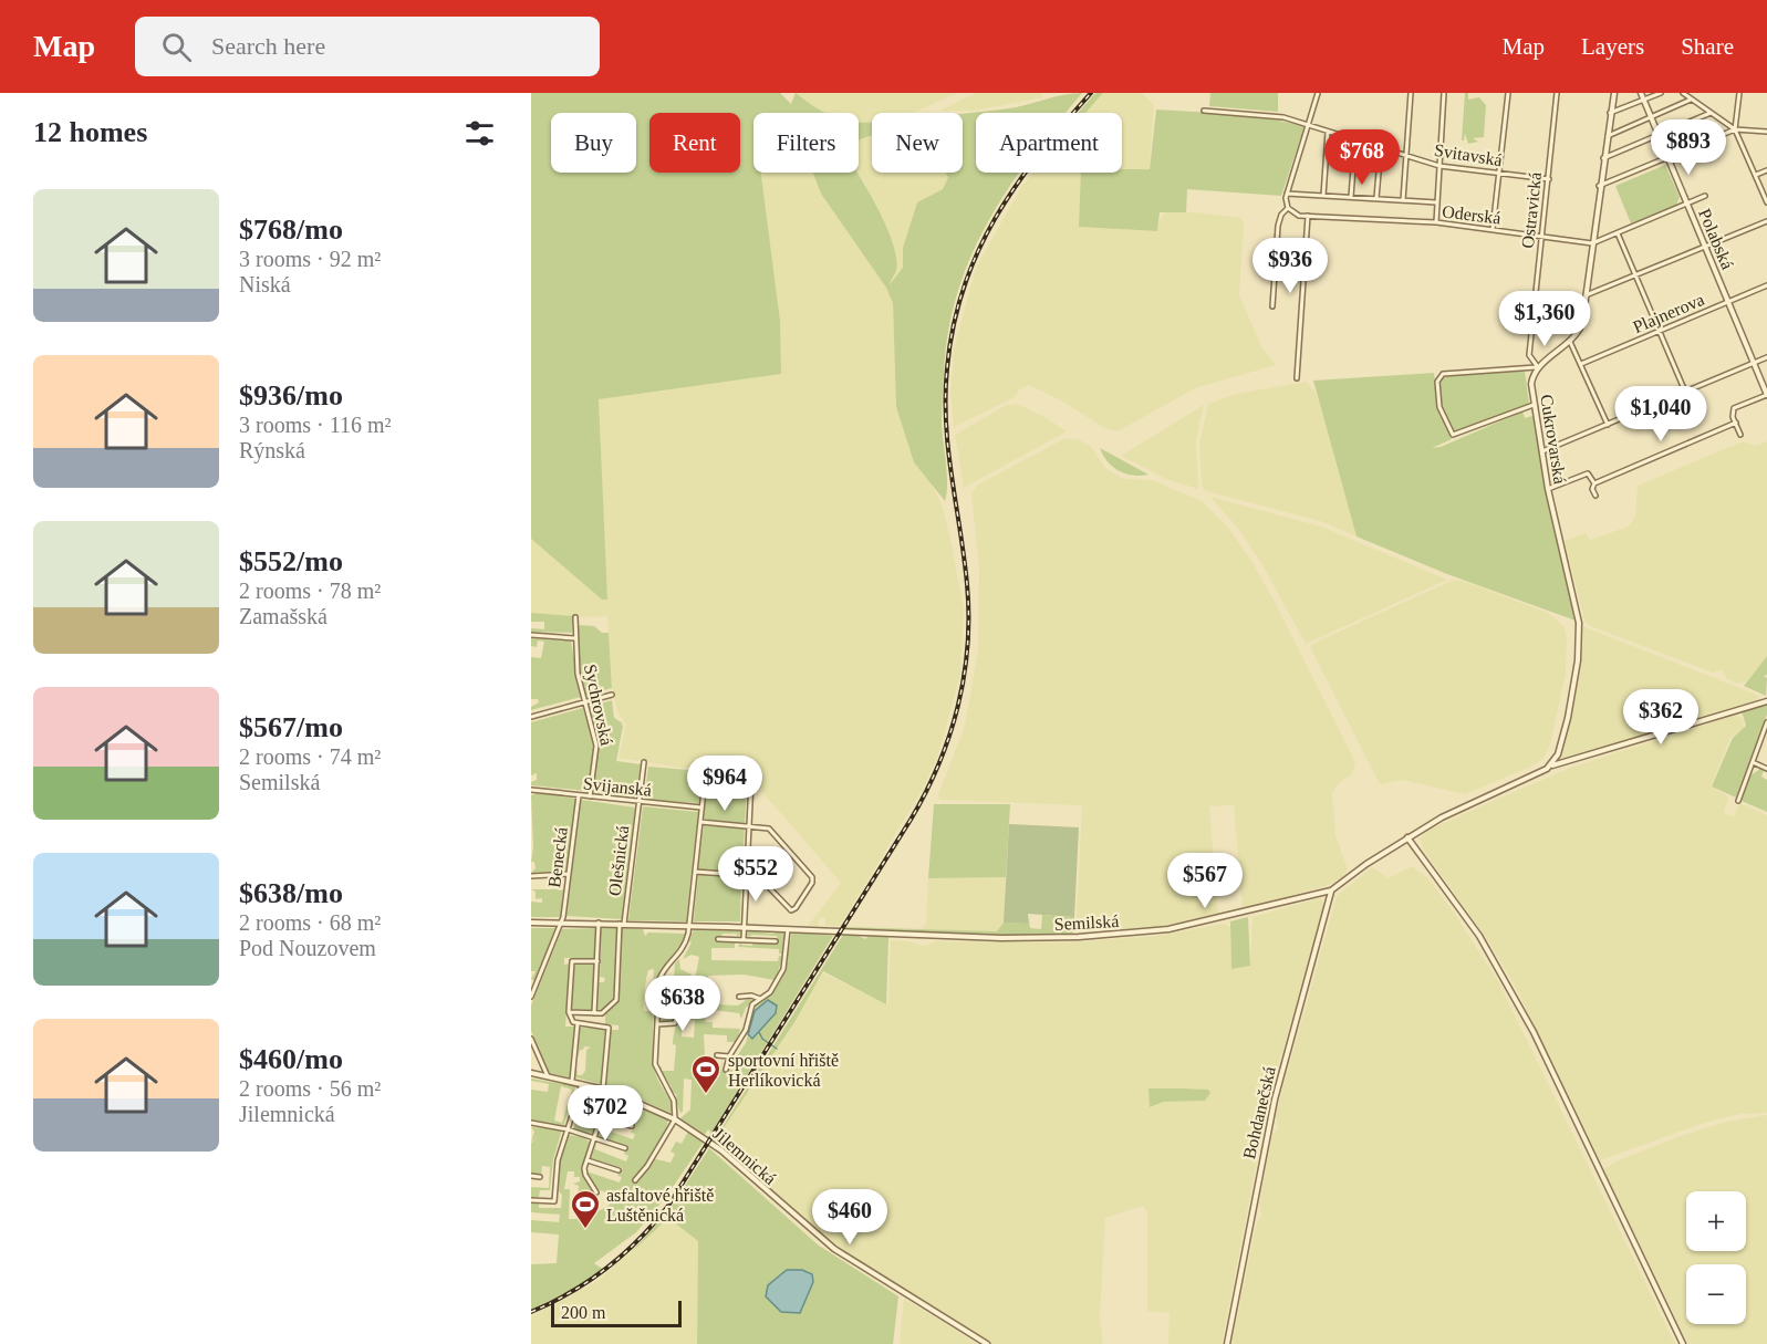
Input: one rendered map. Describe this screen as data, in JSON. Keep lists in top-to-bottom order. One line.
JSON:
{"streets":{"street":["Svitavská","Ostravická","Oderská","Polabská","Plajnerova","Cukrovarská","Sychrovská","Svijanská","Benecká","Olešnická","Semilská","Bohdanečská","Jilemnická"]},"crossings":[["Svitavská","Ostravická"],["Ostravická","Oderská"],["Ostravická","Cukrovarská"],["Polabská","Plajnerova"],["Cukrovarská","Semilská"],["Sychrovská","Svijanská"],["Svijanská","Benecká"],["Svijanská","Olešnická"],["Benecká","Semilská"],["Olešnická","Semilská"],["Semilská","Bohdanečská"]],"places":{"sports":["sportovní hřiště Herlíkovická","asfaltové hřiště Luštěnická"]},"scale_bar":"200 m","page":{"header":"Map","search":"Search here","nav":["Map","Layers","Share"],"heading":"12 homes","chip":["Buy","Rent","Filters","New","Apartment"],"price":["$893","$768","$936","$1,360","$1,040","$362","$964","$552","$567","$638","$702","$460"],"list":[{"name":"$768/mo","note":"3 rooms · 92 m² · Niská"},{"name":"$936/mo","note":"3 rooms · 116 m² · Rýnská"},{"name":"$552/mo","note":"2 rooms · 78 m² · Zamašská"},{"name":"$567/mo","note":"2 rooms · 74 m² · Semilská"},{"name":"$638/mo","note":"2 rooms · 68 m² · Pod Nouzovem"},{"name":"$460/mo","note":"2 rooms · 56 m² · Jilemnická"}],"map_buttons":["+","−"],"scale":"200 m"}}
